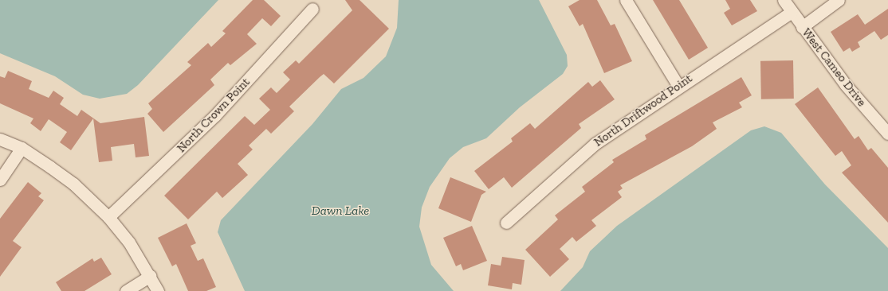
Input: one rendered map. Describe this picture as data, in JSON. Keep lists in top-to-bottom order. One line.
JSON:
{"streets":{"street":["West Cameo Drive","North Driftwood Point","North Crown Point"]},"crossings":[["West Cameo Drive","North Driftwood Point"]],"water":["Dawn Lake"]}
